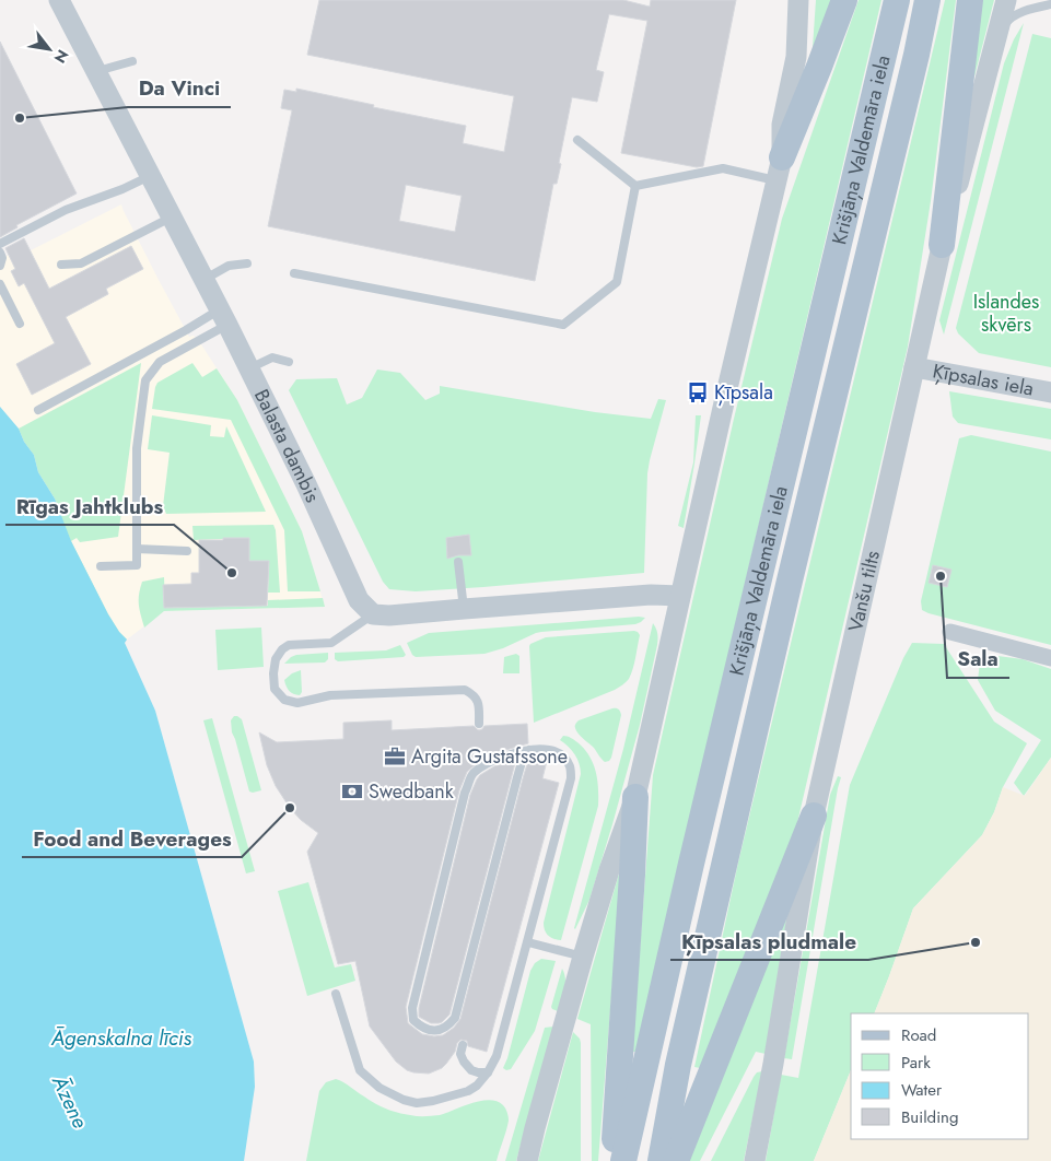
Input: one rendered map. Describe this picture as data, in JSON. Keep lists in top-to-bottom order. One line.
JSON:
{"streets":{"main road":["Krišjāņa Valdemāra iela"],"street":["Ķīpsalas iela","Balasta dambis","Vanšu tilts"]},"crossings":[["Ķīpsalas iela","Vanšu tilts"]],"water":["Āgenskalna līcis","Āzene"],"parks":["Islandes skvērs"],"places":{"other":["Da Vinci","Rīgas Jahtklubs","Sala","Food and Beverages","Ķīpsalas pludmale"],"bus stop":["Ķīpsala"],"office":["Argita Gustafssone"],"bank":["Swedbank"]},"legend":["Road","Park","Water","Building"],"north":"bottom right"}
